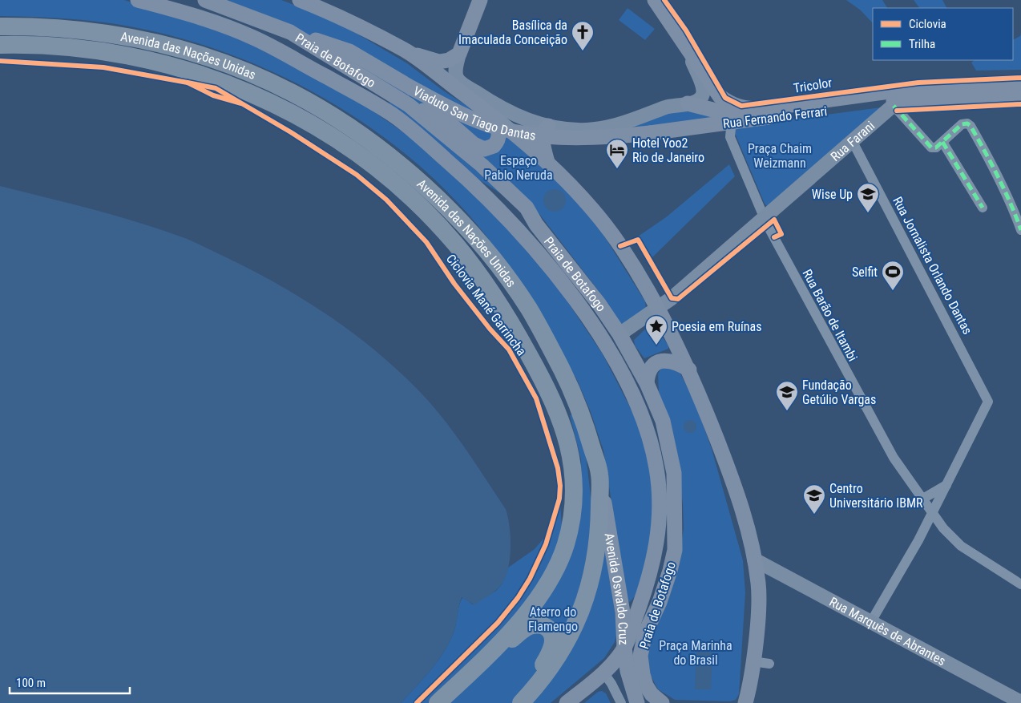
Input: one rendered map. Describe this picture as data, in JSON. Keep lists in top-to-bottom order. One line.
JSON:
{"streets":{"highway":["Avenida das Nações Unidas"],"main road":["Praia de Botafogo","Viaduto San Tiago Dantas","Rua Fernando Ferrari","Avenida Oswaldo Cruz"],"street":["Rua Farani","Rua Jornalista Orlando Dantas","Rua Barão de Itambi","Rua Marquês de Abrantes"],"cycle path":["Tricolor","Ciclovia Mané Garrincha"]},"crossings":[["Avenida das Nações Unidas","Avenida Oswaldo Cruz"],["Praia de Botafogo","Viaduto San Tiago Dantas"],["Praia de Botafogo","Rua Farani"],["Praia de Botafogo","Avenida Oswaldo Cruz"],["Viaduto San Tiago Dantas","Rua Fernando Ferrari"],["Rua Fernando Ferrari","Rua Farani"],["Rua Fernando Ferrari","Rua Barão de Itambi"],["Rua Farani","Rua Jornalista Orlando Dantas"],["Rua Farani","Rua Barão de Itambi"]],"parks":["Praça Chaim Weizmann","Espaço Pablo Neruda","Aterro do Flamengo","Praça Marinha do Brasil"],"places":{"church":["Basílica da Imaculada Conceição"],"hotel":["Hotel Yoo2 Rio de Janeiro"],"school or university":["Wise Up","Fundação Getúlio Vargas","Centro Universitário IBMR"],"sports":["Selfit"],"place":["Poesia em Ruínas"]},"legend":["Ciclovia","Trilha"],"scale_bar":"100 m"}
